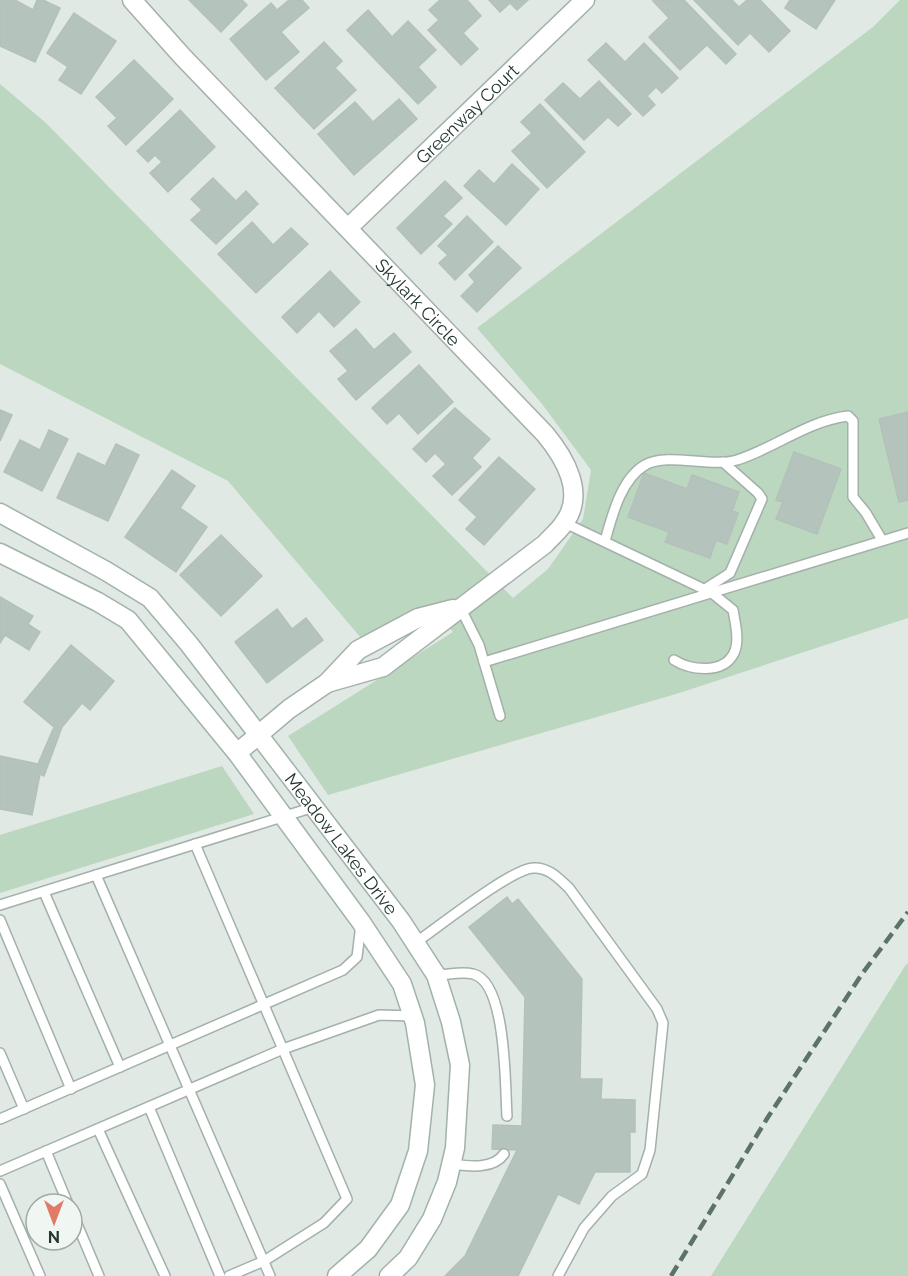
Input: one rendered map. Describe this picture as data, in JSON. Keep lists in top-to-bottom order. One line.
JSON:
{"streets":{"street":["Greenway Court","Skylark Circle","Meadow Lakes Drive"]},"crossings":[["Greenway Court","Skylark Circle"],["Skylark Circle","Meadow Lakes Drive"]],"north":"bottom"}
